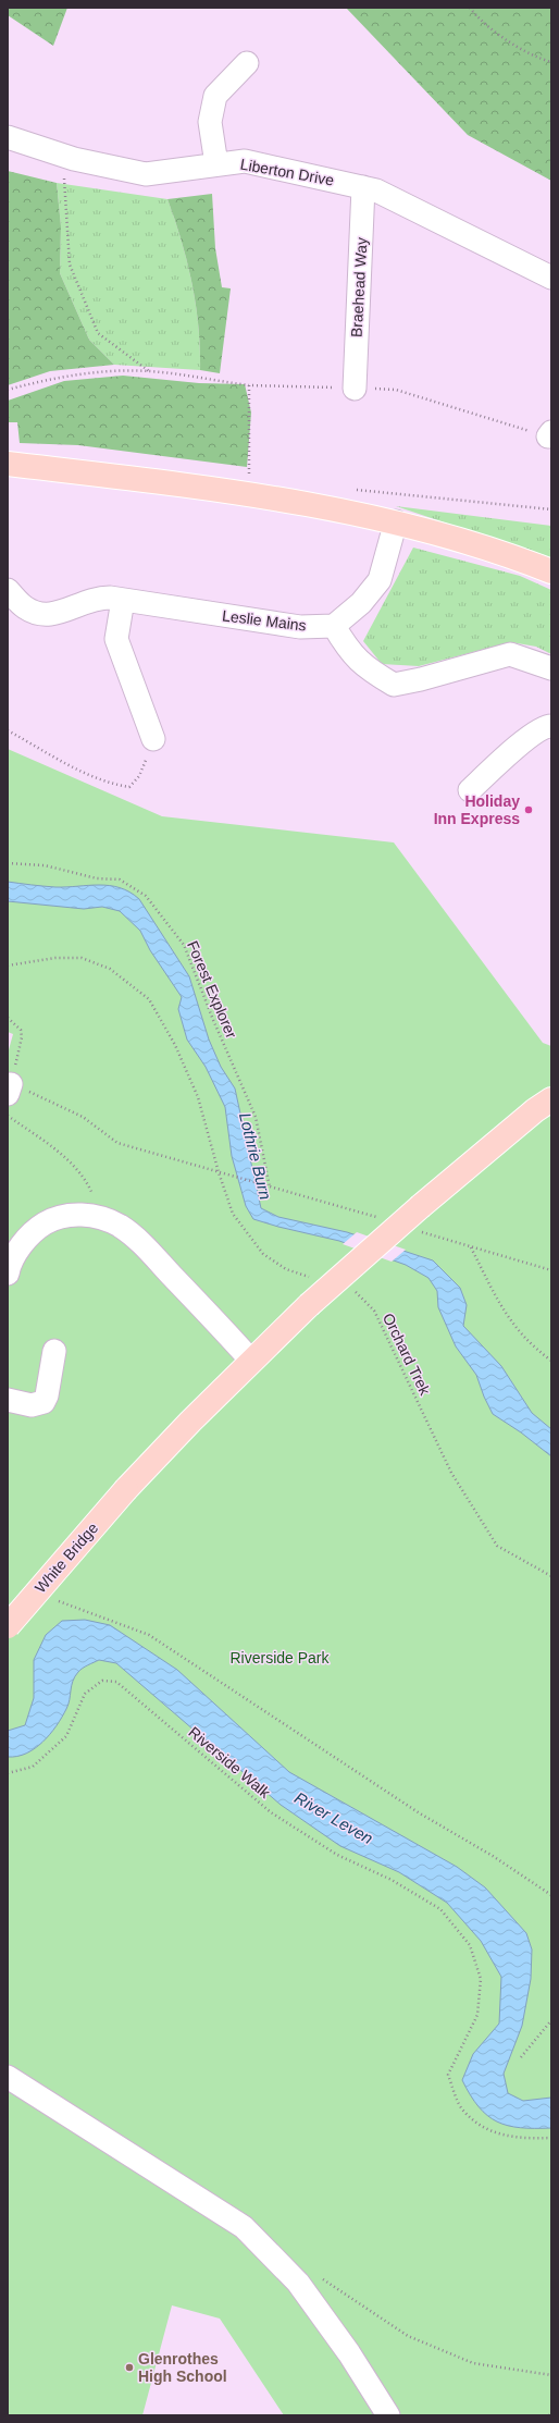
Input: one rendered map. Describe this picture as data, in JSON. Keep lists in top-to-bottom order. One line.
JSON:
{"streets":{"main road":["White Bridge"],"street":["Liberton Drive","Braehead Way","Leslie Mains"],"path":["Forest Explorer","Orchard Trek","Riverside Walk"]},"crossings":[["Liberton Drive","Braehead Way"]],"water":["Lothrie Burn","River Leven"],"parks":["Riverside Park"],"places":["Holiday Inn Express","Glenrothes High School"]}
